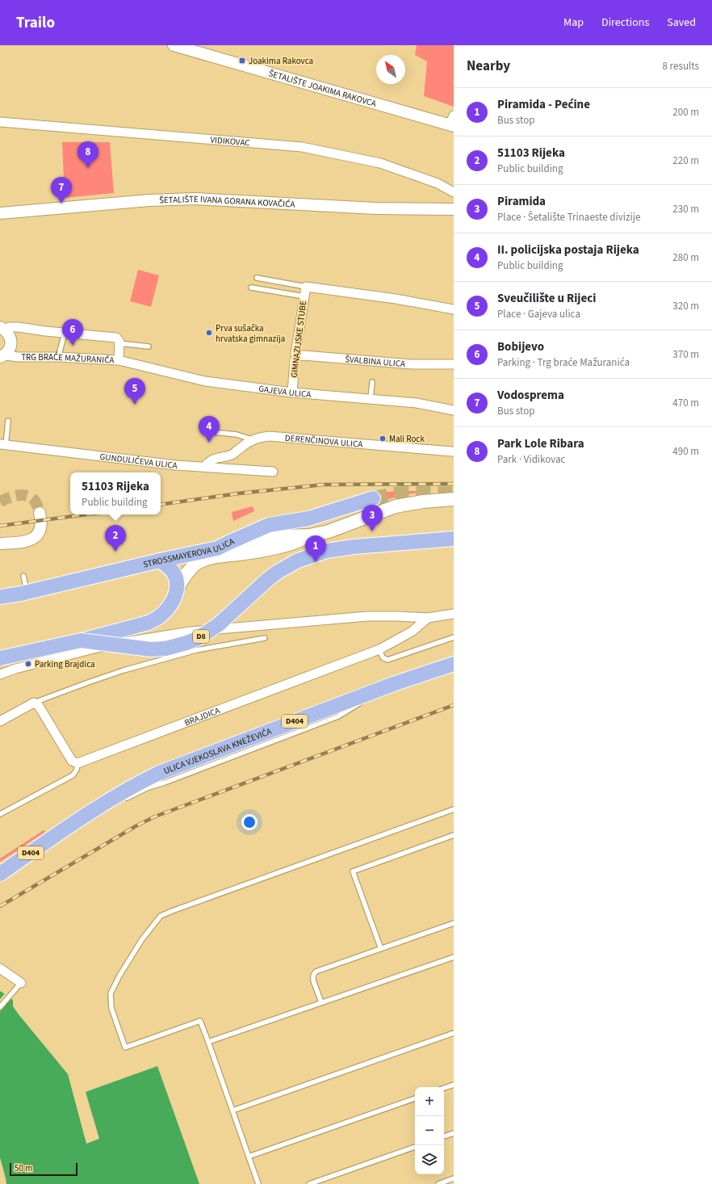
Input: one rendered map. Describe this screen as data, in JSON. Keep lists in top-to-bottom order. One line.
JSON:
{"streets":{"main road":["STROSSMAYEROVA ULICA","D8","D404","ULICA VJEKOSLAVA KNEŽEVIĆA"],"street":["ŠETALIŠTE JOAKIMA RAKOVCA","VIDIKOVAC","ŠETALIŠTE IVANA GORANA KOVAČIĆA","GIMNAZIJSKE STUBE","TRG BRAĆE MAŽURANIĆA","ŠVALBINA ULICA","GAJEVA ULICA","DERENČINOVA ULICA","GUNDULIĆEVA ULICA","BRAJDICA"]},"crossings":[["GIMNAZIJSKE STUBE","ŠVALBINA ULICA"],["GIMNAZIJSKE STUBE","GAJEVA ULICA"],["TRG BRAĆE MAŽURANIĆA","GAJEVA ULICA"],["DERENČINOVA ULICA","GUNDULIĆEVA ULICA"]],"places":{"transit":["Joakima Rakovca"],"other":["Prva sušačka hrvatska gimnazija","Mali Rock","Parking Brajdica"]},"scale_bar":"50 m","north":"top left","page":{"header":"Trailo","nav":["Map","Directions","Saved"],"heading":["Nearby","8 results"],"list":[{"mark":"1","name":"Piramida - Pećine","note":"Bus stop","value":"200 m"},{"mark":"2","name":"51103 Rijeka","note":"Public building","value":"220 m"},{"mark":"3","name":"Piramida","note":"Place · Šetalište Trinaeste divizije","value":"230 m"},{"mark":"4","name":"II. policijska postaja Rijeka","note":"Public building","value":"280 m"},{"mark":"5","name":"Sveučilište u Rijeci","note":"Place · Gajeva ulica","value":"320 m"},{"mark":"6","name":"Bobijevo","note":"Parking · Trg braće Mažuranića","value":"370 m"},{"mark":"7","name":"Vodosprema","note":"Bus stop","value":"470 m"},{"mark":"8","name":"Park Lole Ribara","note":"Park · Vidikovac","value":"490 m"}],"pins":["8","7","6","5","4","3","2","1"],"popup":["51103 Rijeka","Public building"],"map_buttons":["+","−"],"scale":"50 m"}}
